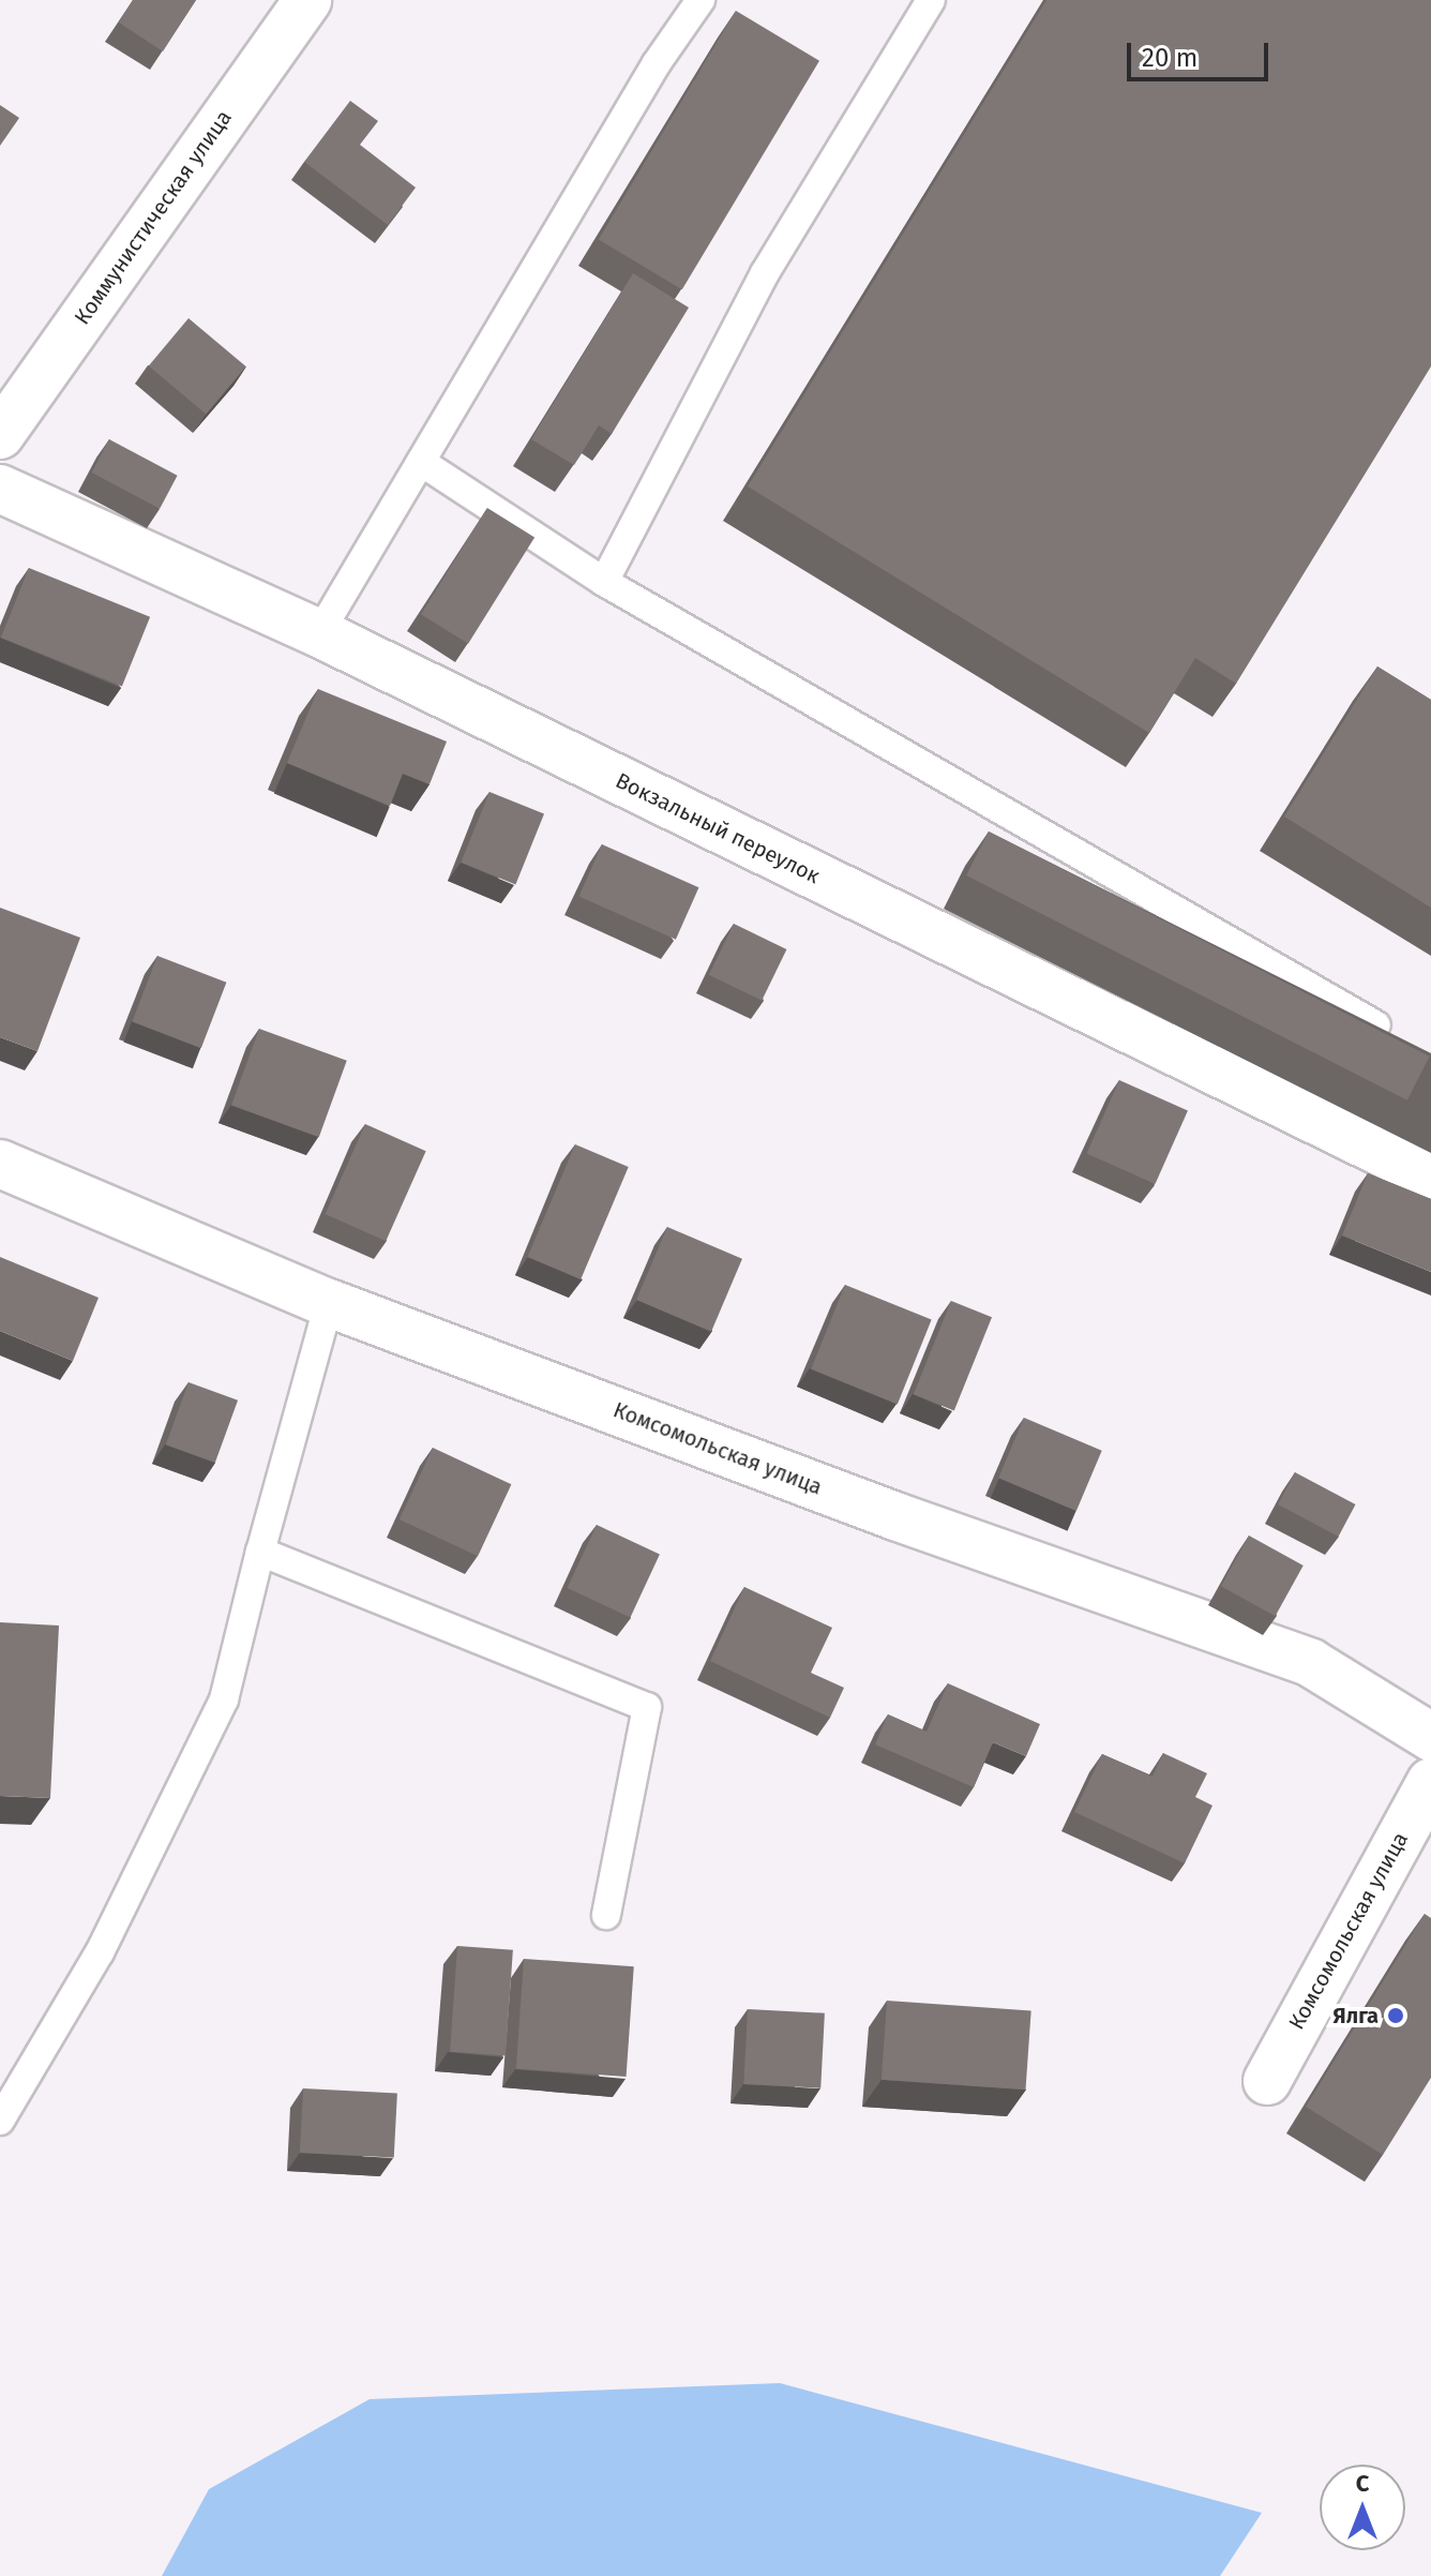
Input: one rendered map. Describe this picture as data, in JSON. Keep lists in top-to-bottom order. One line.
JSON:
{"streets":{"street":["Коммунистическая улица","Вокзальный переулок","Комсомольская улица"]},"places":["Ялга"],"scale_bar":"20 m","north":"top"}
